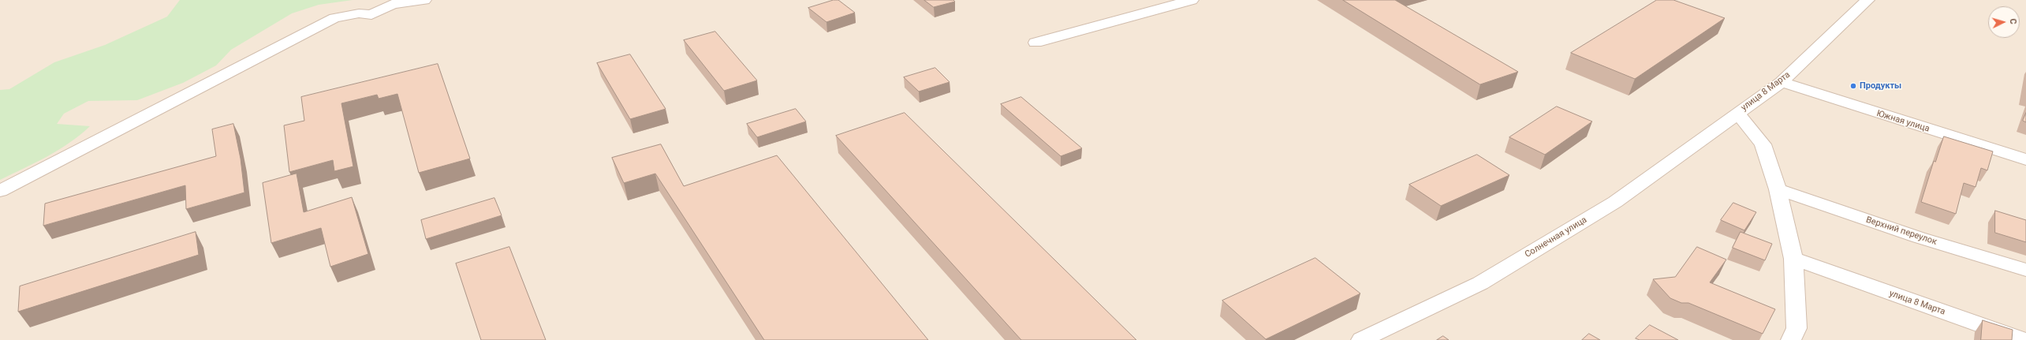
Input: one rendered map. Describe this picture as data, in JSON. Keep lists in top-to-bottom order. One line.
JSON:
{"streets":{"street":["улица 8 Марта","Южная улица","Верхний переулок","Солнечная улица"]},"crossings":[["улица 8 Марта","Южная улица"],["улица 8 Марта","Верхний переулок"],["улица 8 Марта","Солнечная улица"]],"places":["Продукты"],"north":"right"}
